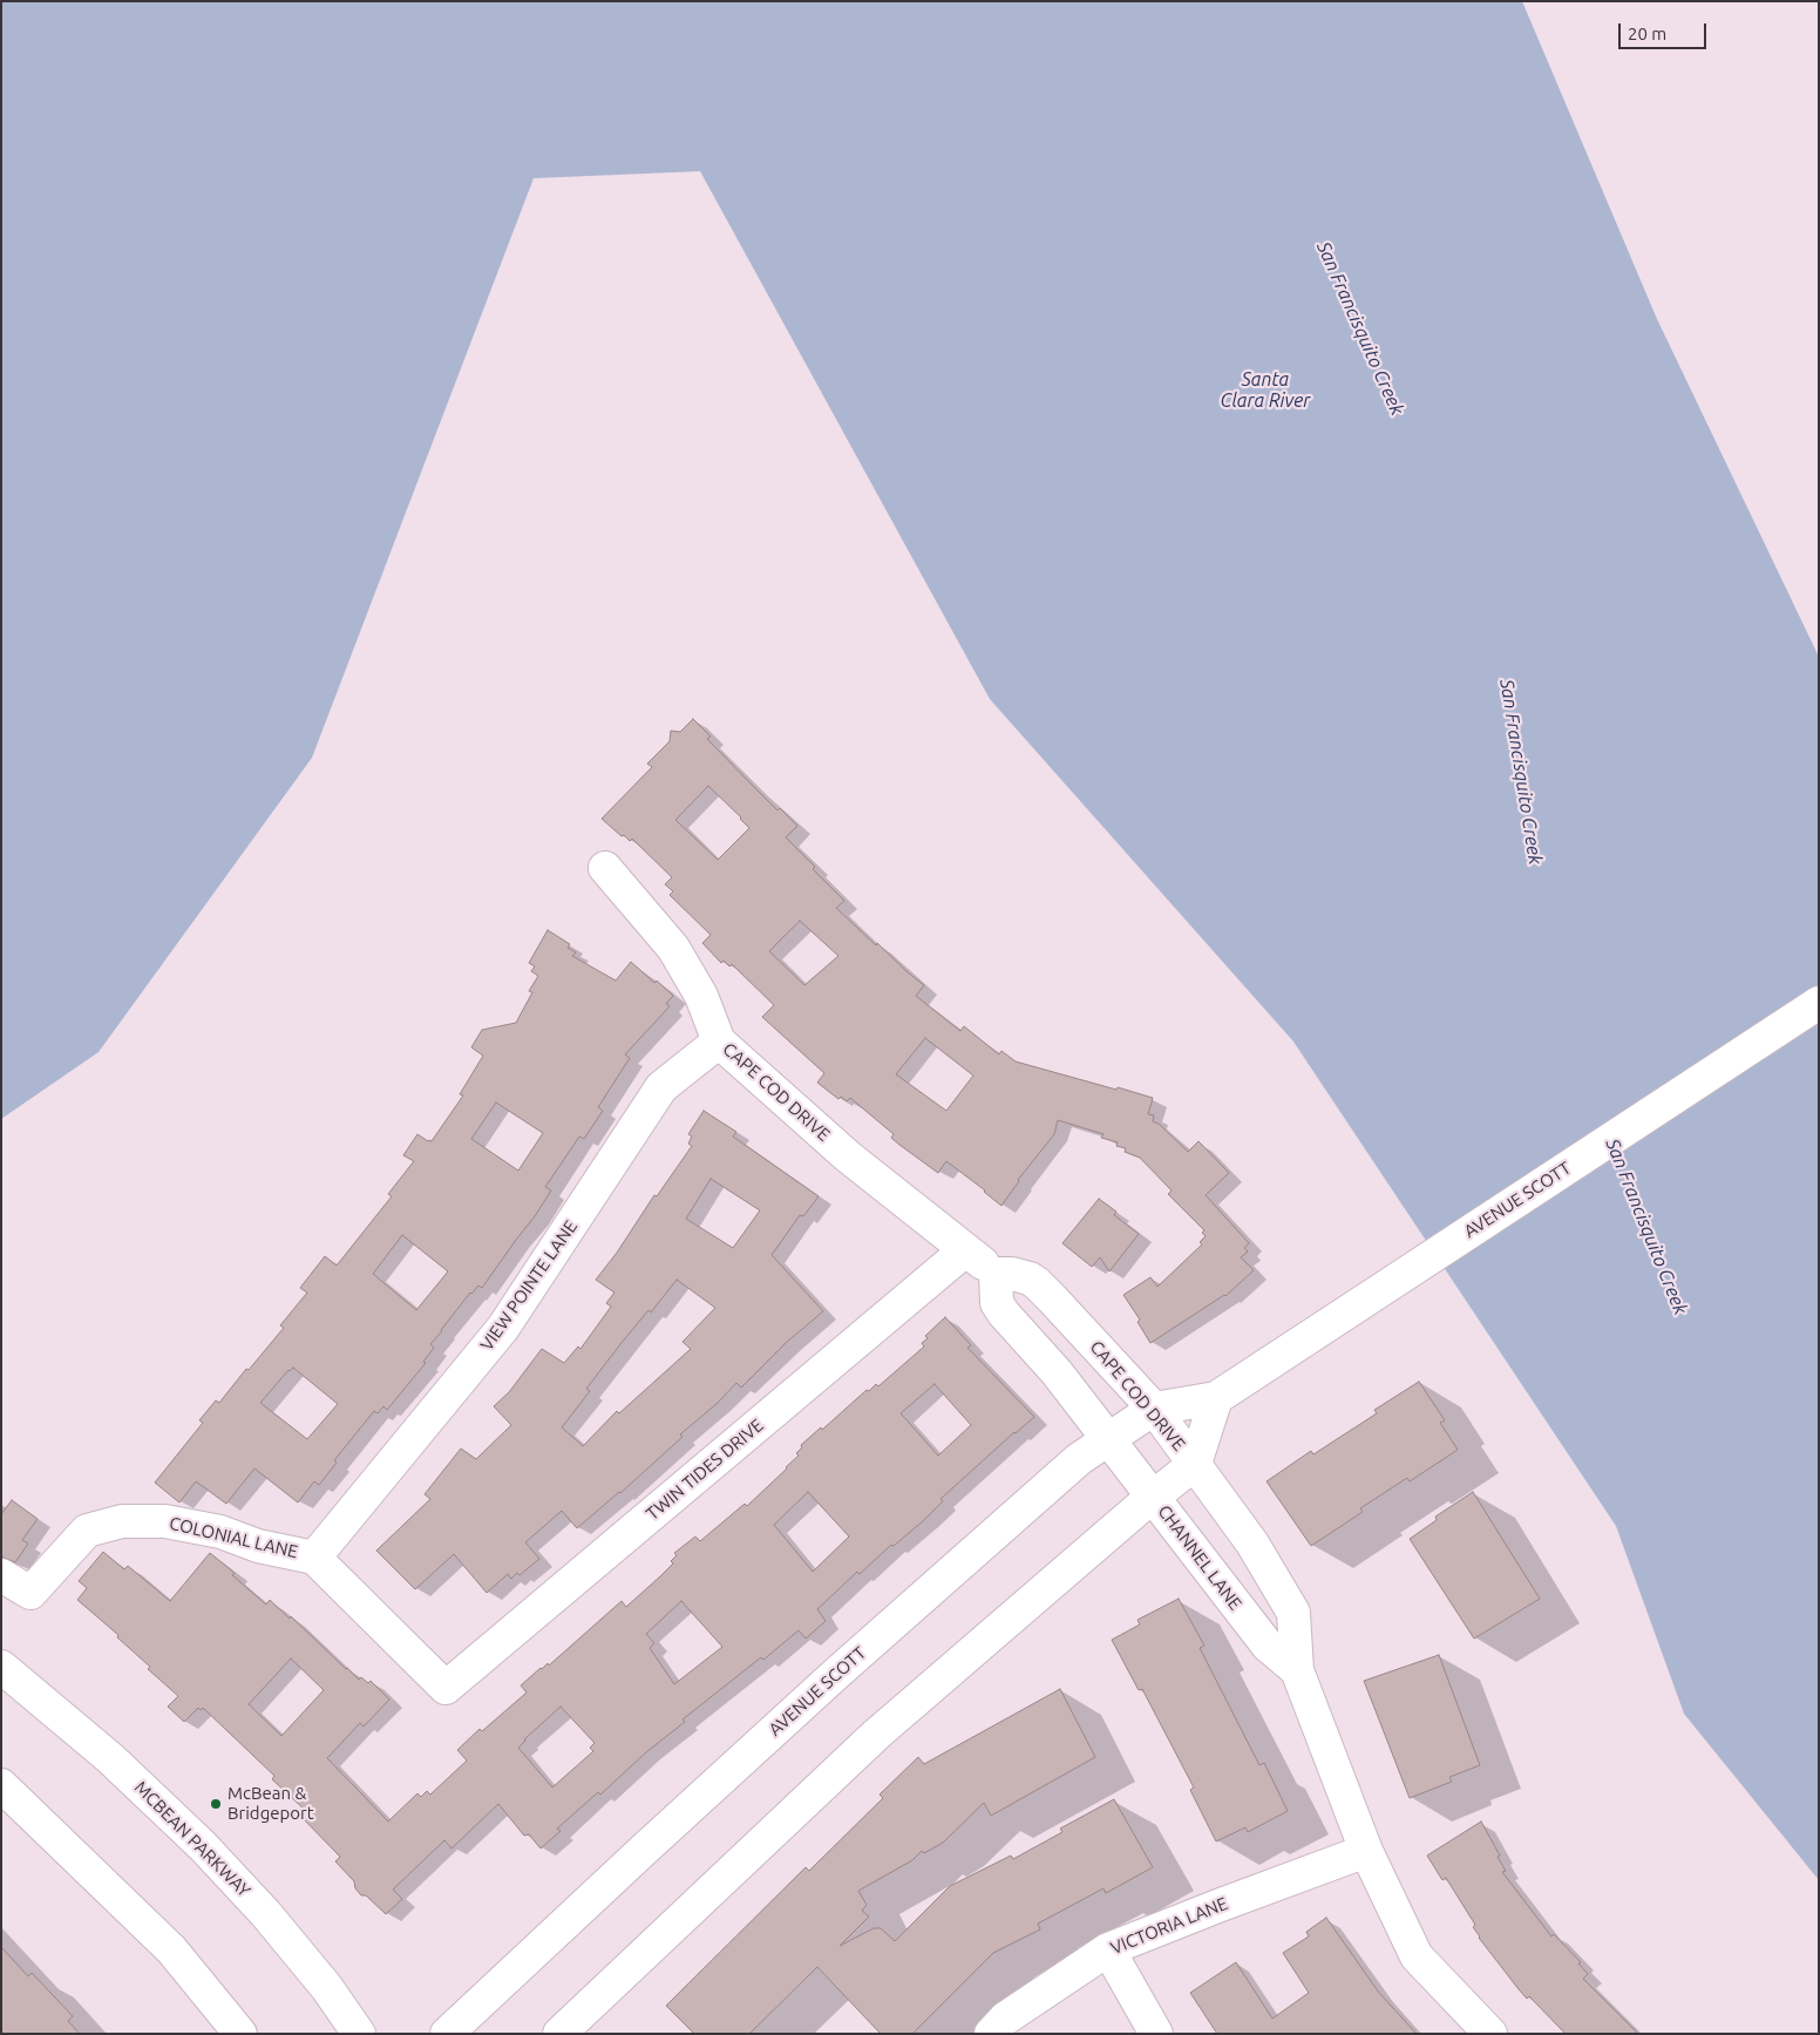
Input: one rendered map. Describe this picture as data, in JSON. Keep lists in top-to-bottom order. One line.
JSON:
{"streets":{"street":["CAPE COD DRIVE","AVENUE SCOTT","VIEW POINTE LANE","TWIN TIDES DRIVE","COLONIAL LANE","CHANNEL LANE","MCBEAN PARKWAY","VICTORIA LANE"]},"crossings":[["CAPE COD DRIVE","AVENUE SCOTT"],["CAPE COD DRIVE","VIEW POINTE LANE"],["CAPE COD DRIVE","TWIN TIDES DRIVE"],["CAPE COD DRIVE","CHANNEL LANE"],["AVENUE SCOTT","CHANNEL LANE"],["VIEW POINTE LANE","COLONIAL LANE"],["TWIN TIDES DRIVE","COLONIAL LANE"]],"water":["San Francisquito Creek","Santa Clara River"],"places":["McBean & Bridgeport"],"scale_bar":"20 m"}
